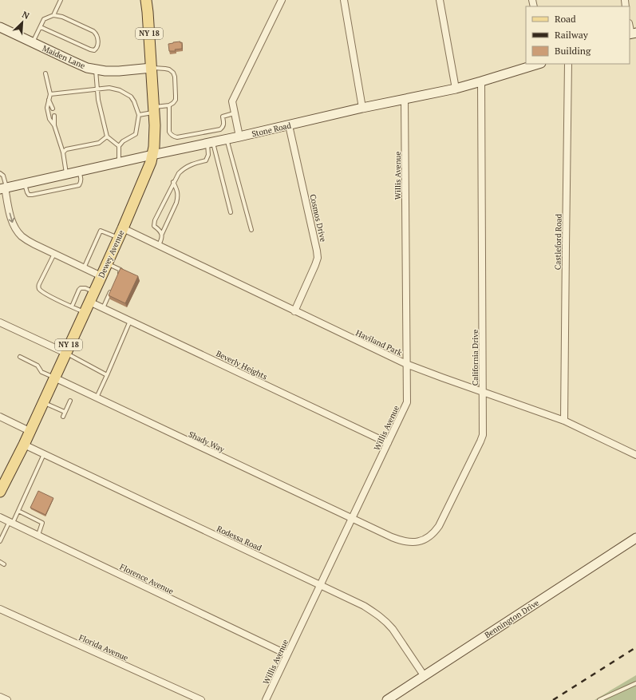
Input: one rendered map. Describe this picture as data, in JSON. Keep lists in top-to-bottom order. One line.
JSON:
{"streets":{"main road":["NY 18","Dewey Avenue"],"street":["Maiden Lane","Stone Road","Willis Avenue","Cosmos Drive","Castleford Road","Haviland Park","California Drive","Beverly Heights","Shady Way","Rodessa Road","Florence Avenue","Bennington Drive","Florida Avenue"]},"crossings":[["Maiden Lane","Dewey Avenue"],["Stone Road","Willis Avenue"],["Stone Road","Cosmos Drive"],["Stone Road","Dewey Avenue"],["Stone Road","California Drive"],["Willis Avenue","Haviland Park"],["Willis Avenue","California Drive"],["Willis Avenue","Beverly Heights"],["Willis Avenue","Shady Way"],["Willis Avenue","Rodessa Road"],["Willis Avenue","Florence Avenue"],["Cosmos Drive","Haviland Park"],["Castleford Road","Haviland Park"],["Dewey Avenue","Haviland Park"],["Dewey Avenue","Beverly Heights"],["Dewey Avenue","Shady Way"],["Dewey Avenue","Rodessa Road"],["Haviland Park","California Drive"],["California Drive","Shady Way"],["Rodessa Road","Bennington Drive"]],"legend":["Road","Railway","Building"],"north":"top right"}
